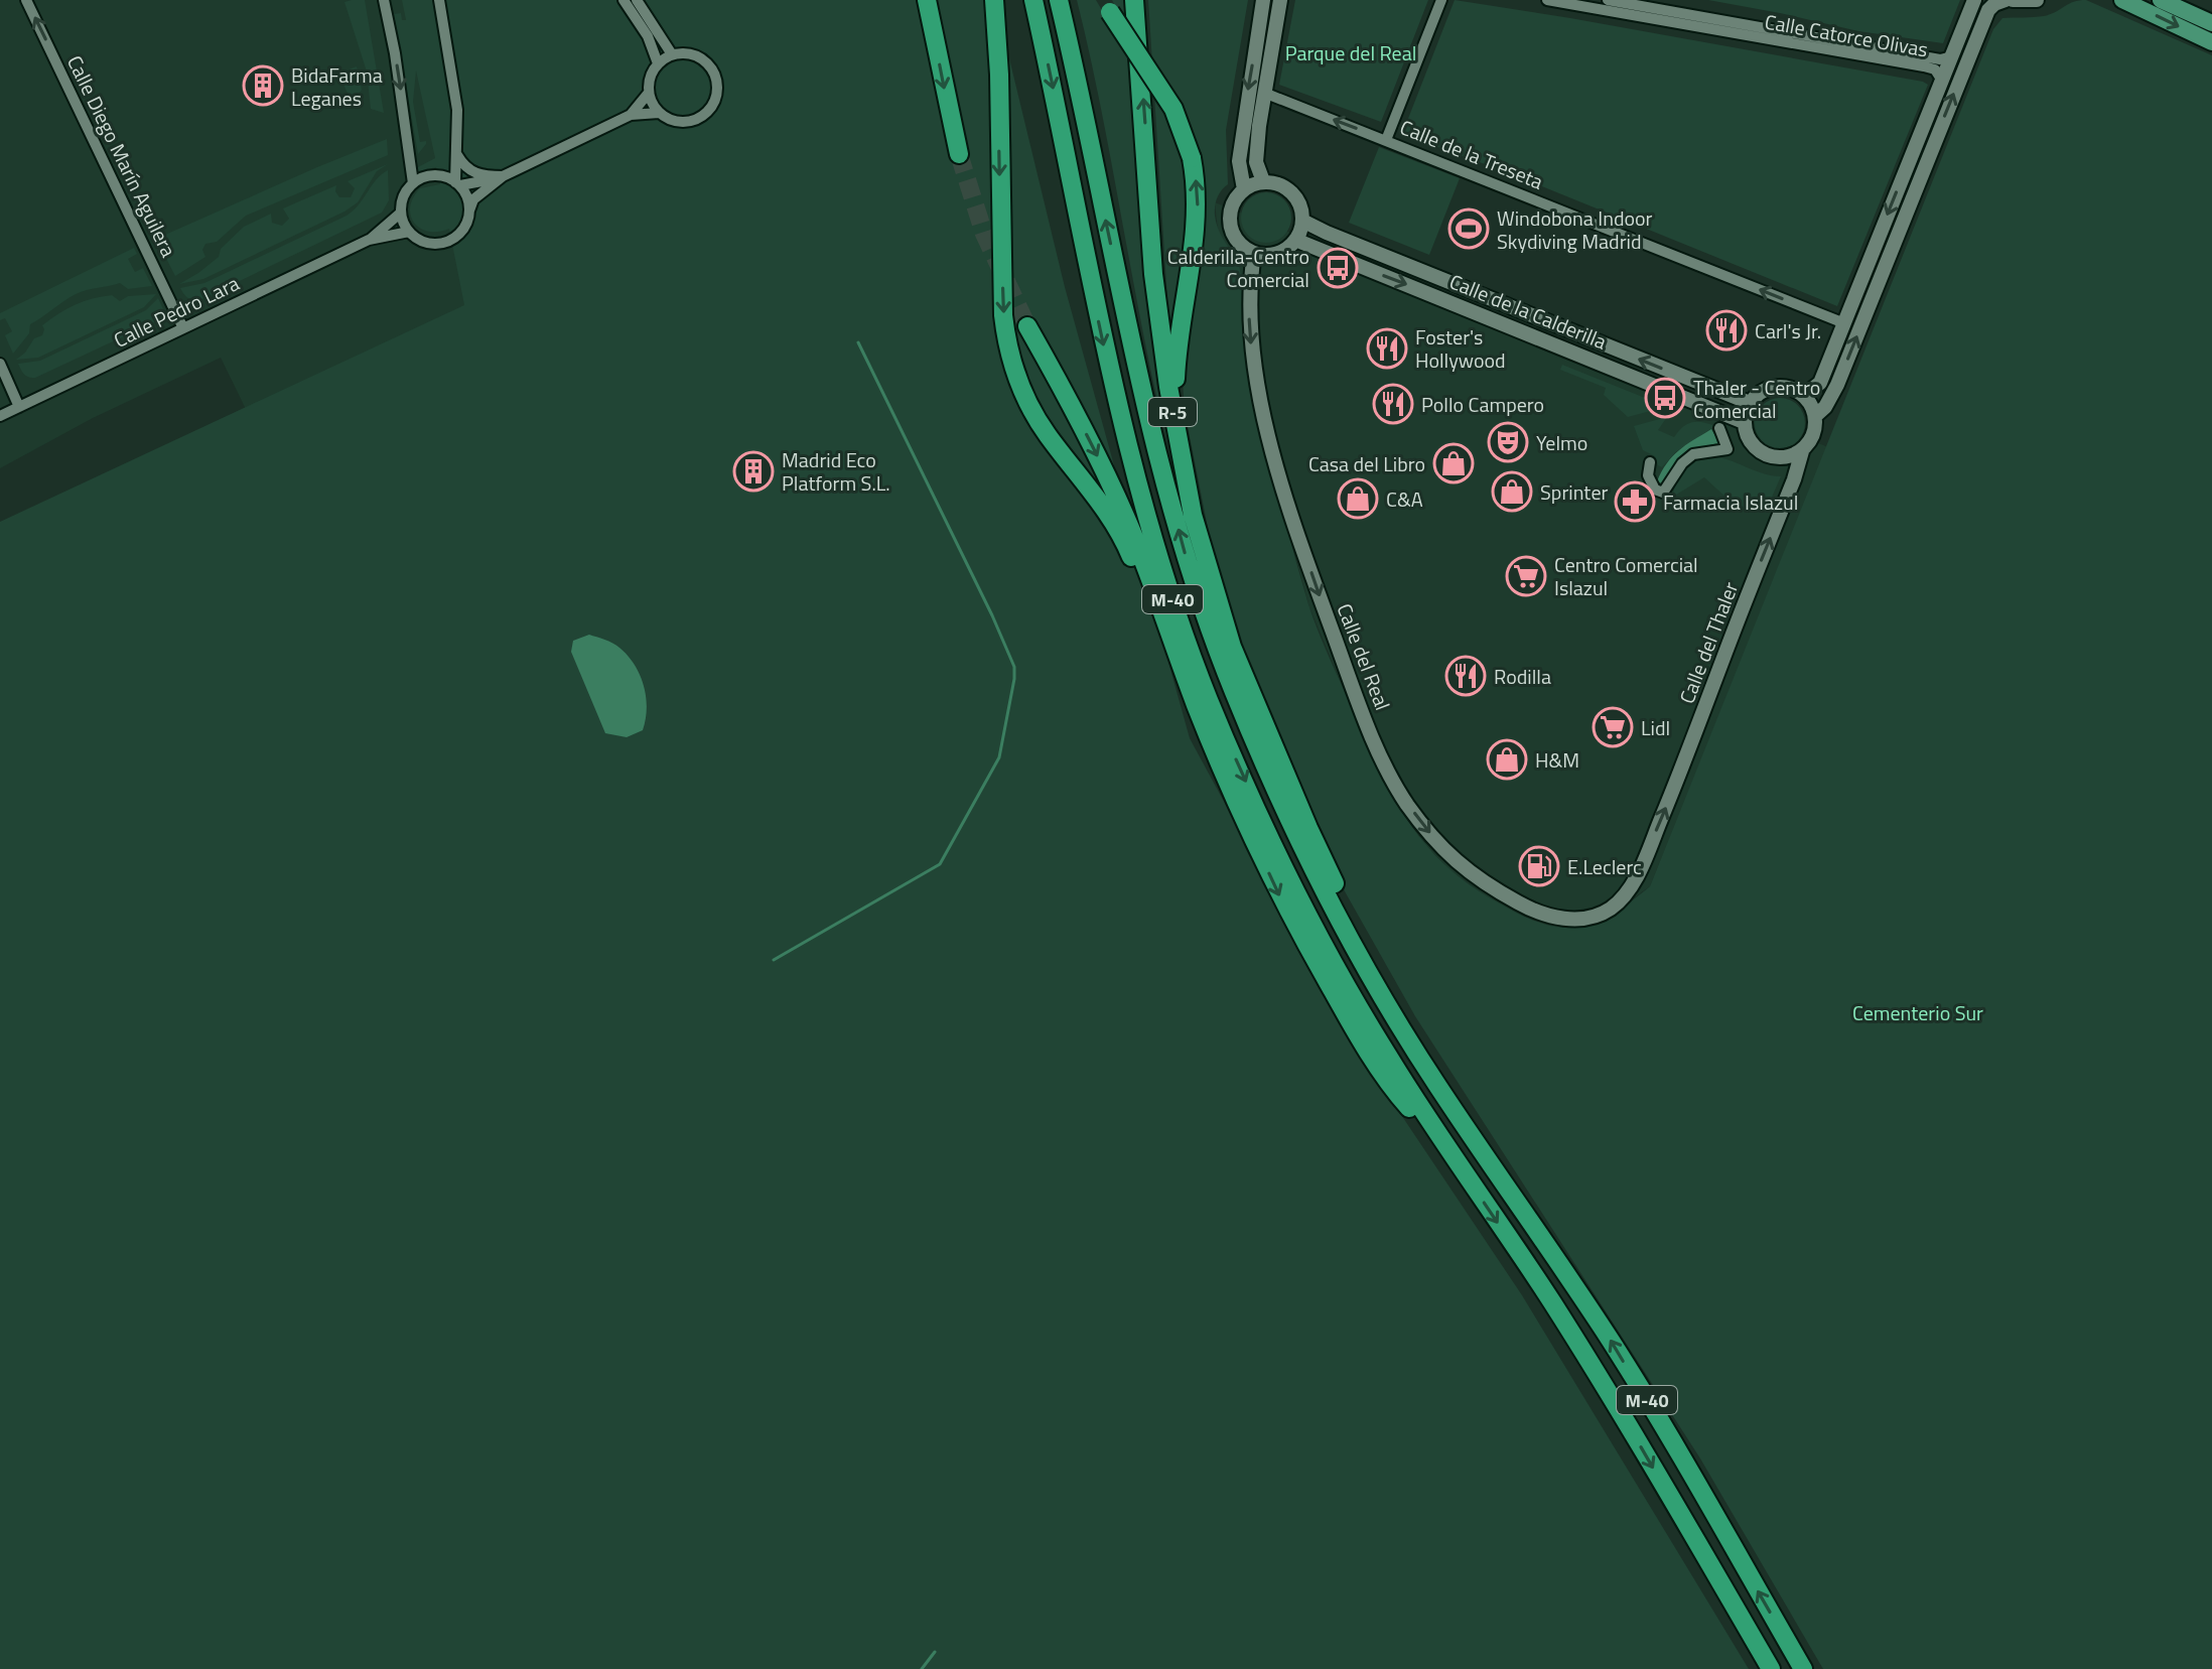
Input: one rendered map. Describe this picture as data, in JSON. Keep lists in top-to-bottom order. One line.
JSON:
{"streets":{"highway":["R-5","M-40"],"street":["Calle Catorce Olivas","Calle de la Treseta","Calle Diego Marín Aguilera","Calle Pedro Lara","Calle de la Calderilla","Calle del Thaler","Calle del Real"]},"crossings":[["Calle Diego Marín Aguilera","Calle Pedro Lara"],["Calle de la Calderilla","Calle del Thaler"],["Calle de la Calderilla","Calle del Real"],["R-5","M-40"],["Calle del Thaler","Calle del Real"]],"one_way":["Calle de la Treseta","Calle Diego Marín Aguilera","Calle del Thaler","Calle del Real"],"parks":["Parque del Real","Cementerio Sur"],"places":{"building":["BidaFarma Leganes","Madrid Eco Platform S.L."],"sports":["Windobona Indoor Skydiving Madrid"],"bus stop":["Calderilla-Centro Comercial","Thaler - Centro Comercial"],"restaurant":["Carl's Jr.","Foster's Hollywood","Pollo Campero","Rodilla"],"theatre":["Yelmo"],"shop":["Casa del Libro","Sprinter","C&A","H&M"],"pharmacy":["Farmacia Islazul"],"supermarket":["Centro Comercial Islazul","Lidl"],"fuel station":["E.Leclerc"]}}
